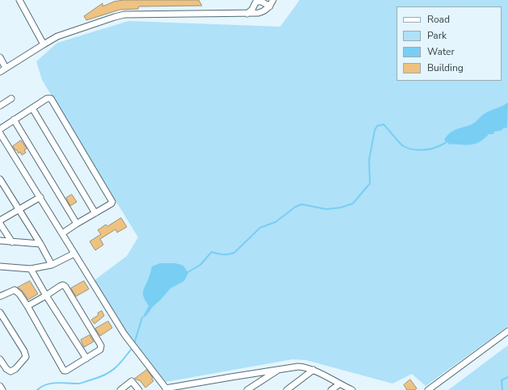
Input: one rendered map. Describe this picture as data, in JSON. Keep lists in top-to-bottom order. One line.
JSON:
{"legend":["Road","Park","Water","Building"]}
